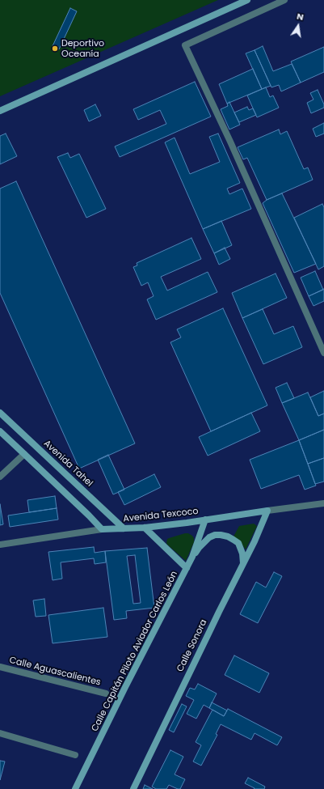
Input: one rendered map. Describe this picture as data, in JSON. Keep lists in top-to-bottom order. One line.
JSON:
{"streets":{"street":["Avenida Tahel","Avenida Texcoco","Calle Sonora","Calle Capitán Piloto Aviador Carlos León","Calle Aguascalientes"]},"crossings":[["Avenida Tahel","Avenida Texcoco"],["Avenida Texcoco","Calle Sonora"],["Avenida Texcoco","Calle Capitán Piloto Aviador Carlos León"]],"places":["Deportivo Oceanía"],"north":"top"}
